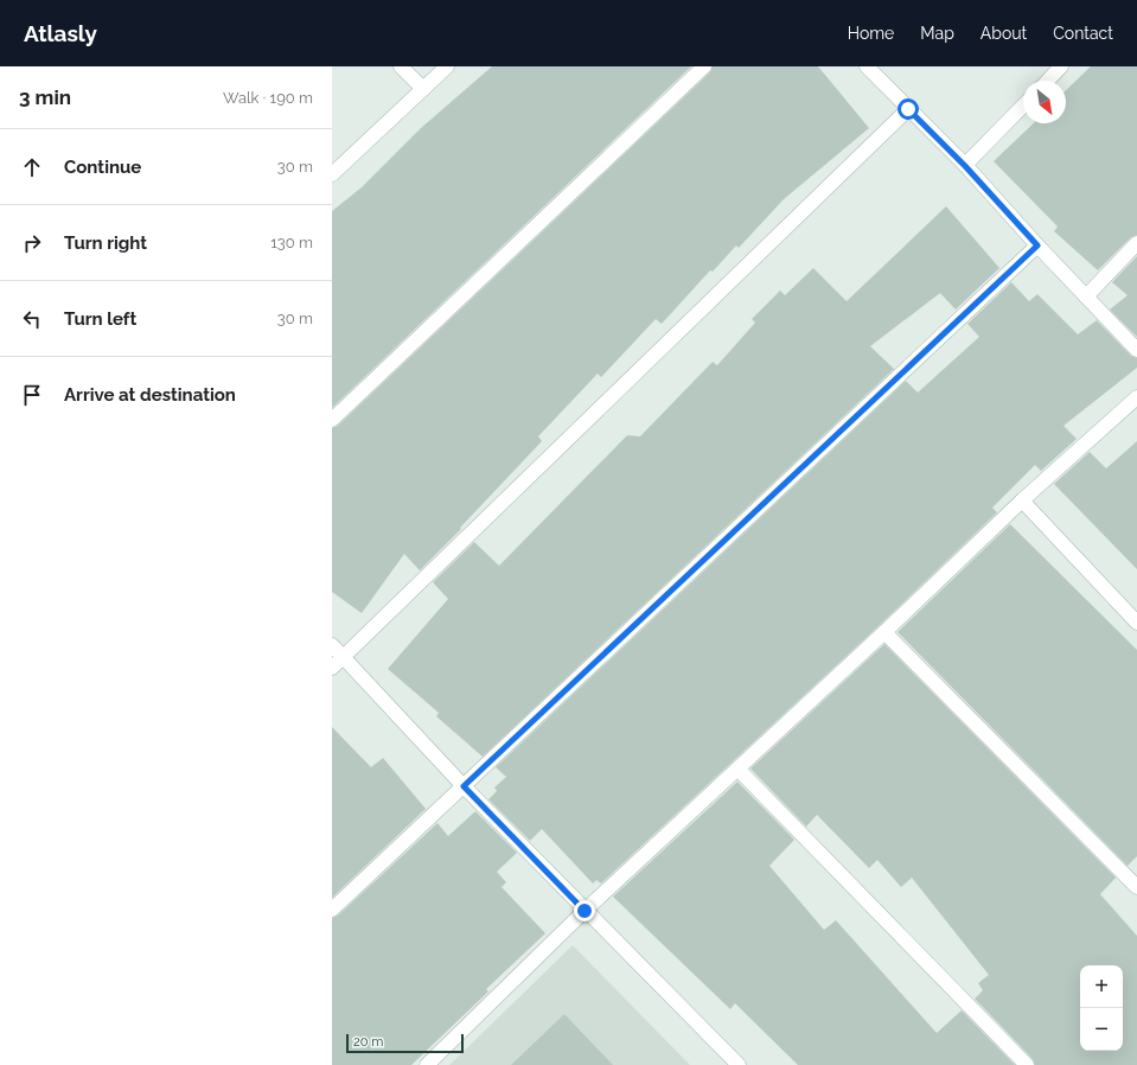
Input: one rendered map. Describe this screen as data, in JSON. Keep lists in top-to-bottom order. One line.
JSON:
{"scale_bar":"20 m","north":"bottom right","page":{"header":"Atlasly","nav":["Home","Map","About","Contact"],"heading":["3 min","Walk · 190 m"],"list":[["Continue","30 m"],["Turn right","130 m"],["Turn left","30 m"],"Arrive at destination"],"map_buttons":["+","−"],"scale":"20 m"}}
